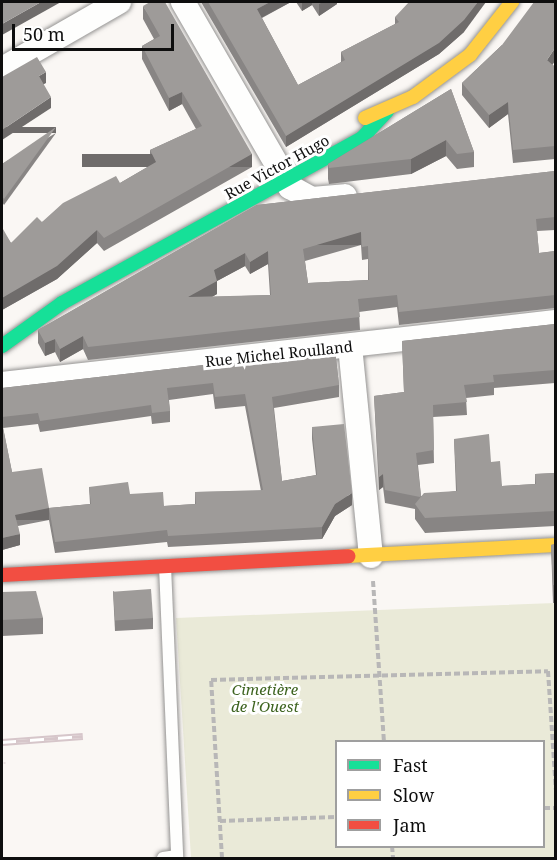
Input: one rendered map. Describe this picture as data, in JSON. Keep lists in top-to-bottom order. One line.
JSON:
{"streets":{"main road":["Rue Victor Hugo"],"street":["Rue Michel Roulland"]},"parks":["Cimetière de l'Ouest"],"legend":["Fast","Slow","Jam"],"scale_bar":"50 m"}
